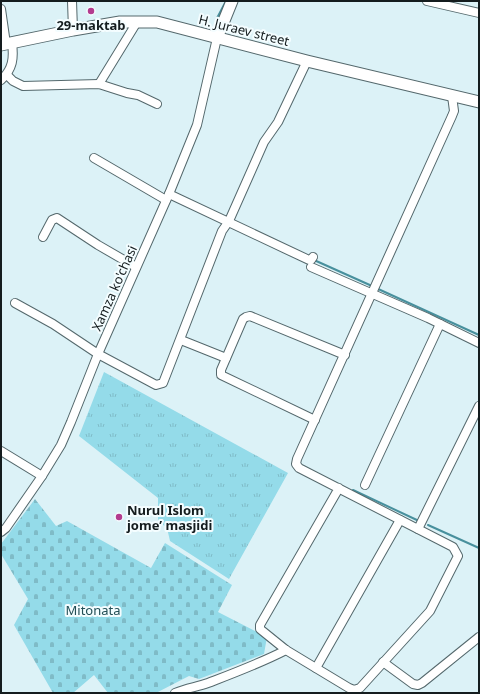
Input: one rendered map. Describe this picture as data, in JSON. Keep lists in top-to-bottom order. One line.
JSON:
{"streets":{"street":["H. Juraev street","Xamza ko'chasi"]},"crossings":[["H. Juraev street","Xamza ko'chasi"]],"parks":["Mitonata"],"places":["29-maktab","Nurul Islom jome’ masjidi"]}
